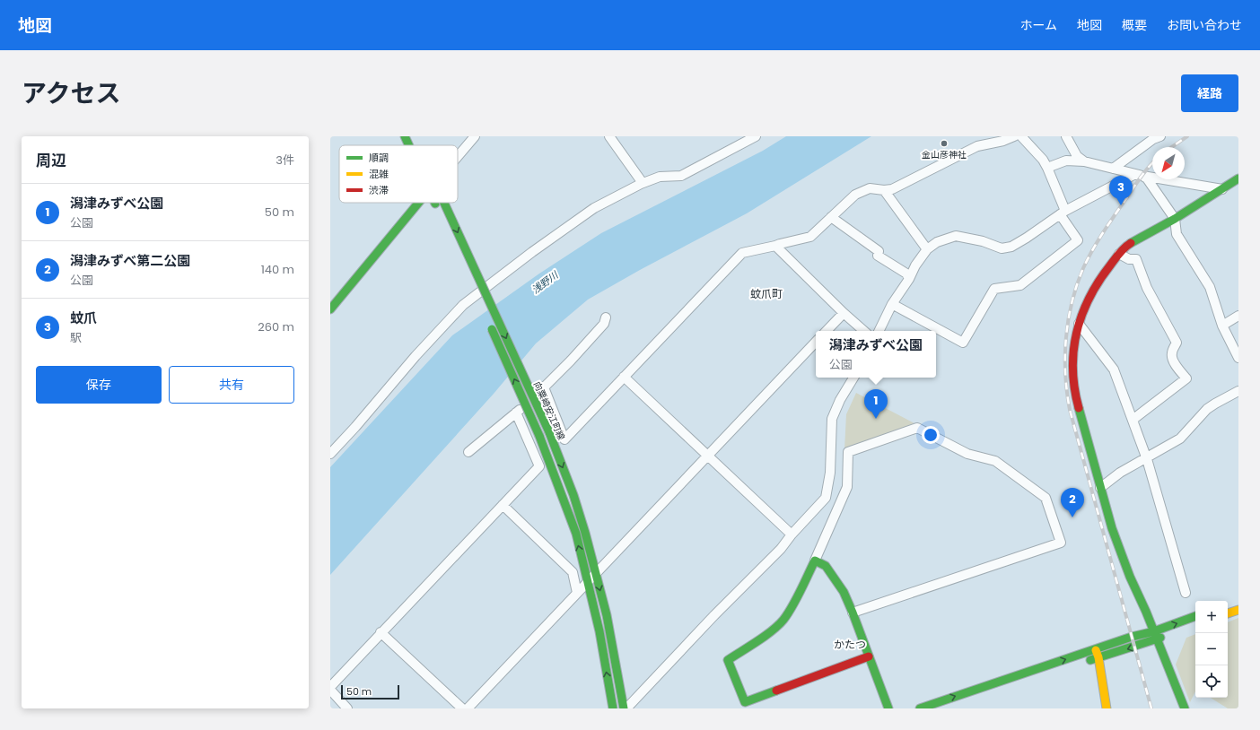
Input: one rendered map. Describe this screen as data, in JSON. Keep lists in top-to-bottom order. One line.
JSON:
{"streets":{"street":["向粟崎安江町線"]},"districts":["蚊爪町","かたつ"],"water":["浅野川"],"places":["金山彦神社"],"legend":["順調","混雑","渋滞"],"scale_bar":"50 m","north":"bottom left","page":{"header":"地図","nav":["ホーム","地図","概要","お問い合わせ"],"title":"アクセス","buttons":["経路",["保存","共有"]],"heading":["周辺","3件"],"pins":["3","1","2"],"list":[{"mark":"1","name":"潟津みずべ公園","note":"公園","value":"50 m"},{"mark":"2","name":"潟津みずべ第二公園","note":"公園","value":"140 m"},{"mark":"3","name":"蚊爪","note":"駅","value":"260 m"}],"popup":["潟津みずべ公園","公園"],"map_buttons":["+","−"],"scale":"50 m"}}
